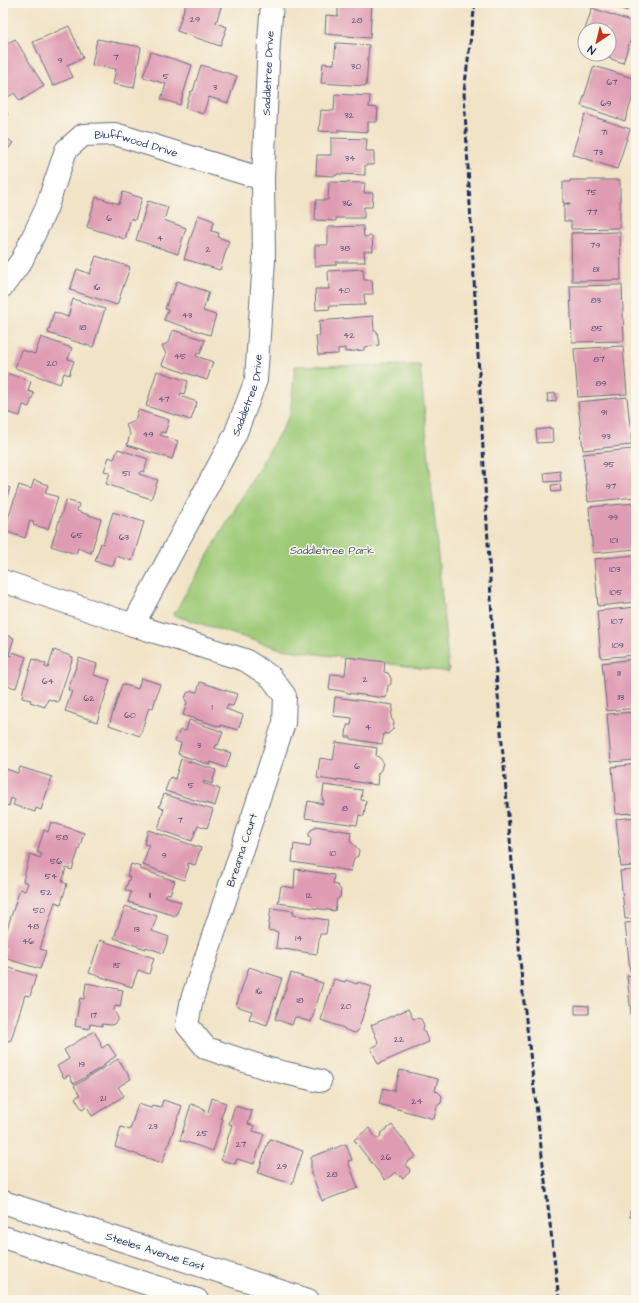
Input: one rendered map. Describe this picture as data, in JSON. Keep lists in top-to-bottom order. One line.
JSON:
{"streets":{"street":["Saddletree Drive","Bluffwood Drive","Breanna Court","Steeles Avenue East"]},"crossings":[["Saddletree Drive","Bluffwood Drive"],["Saddletree Drive","Breanna Court"]],"parks":["Saddletree Park"],"house_numbers":["29","28","7","9","30","5","67","3","69","32","71","73","34","75","36","77","6","4","79","38","2","81","16","40","83","43","18","85","42","45","87","20","89","47","91","49","93","95","51","97","99","65","63","101","103","105","107","109","111","2","64","113","62","1","60","4","3","6","5","8","7","58","10","9","56","54","52","11","12","50","48","13","14","46","15","16","18","20","17","22","19","21","24","23","25","27","26","29","28"],"north":"bottom left"}
